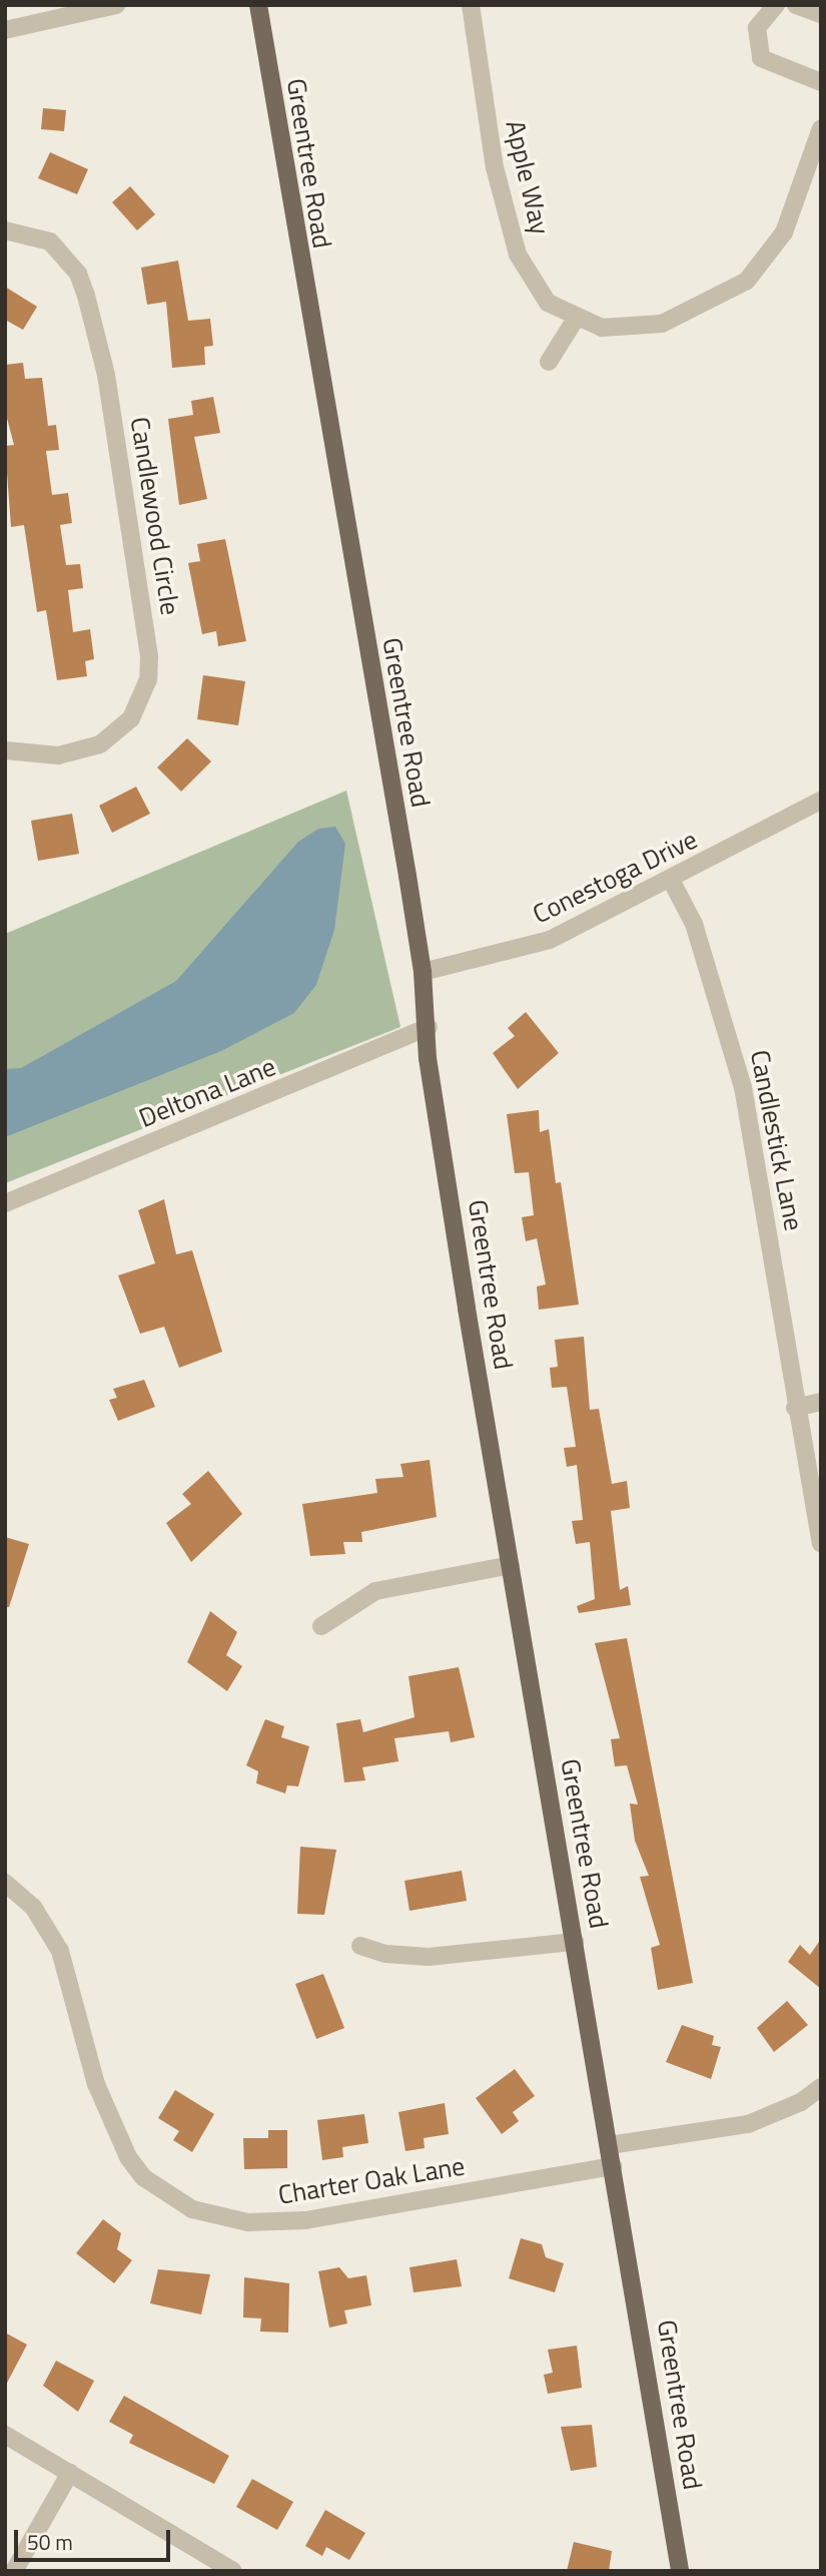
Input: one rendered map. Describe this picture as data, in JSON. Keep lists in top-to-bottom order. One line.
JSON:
{"streets":{"main road":["Greentree Road"],"street":["Apple Way","Candlewood Circle","Conestoga Drive","Deltona Lane","Candlestick Lane","Charter Oak Lane"]},"crossings":[["Greentree Road","Conestoga Drive"],["Greentree Road","Deltona Lane"],["Greentree Road","Charter Oak Lane"],["Conestoga Drive","Candlestick Lane"]],"scale_bar":"50 m"}
